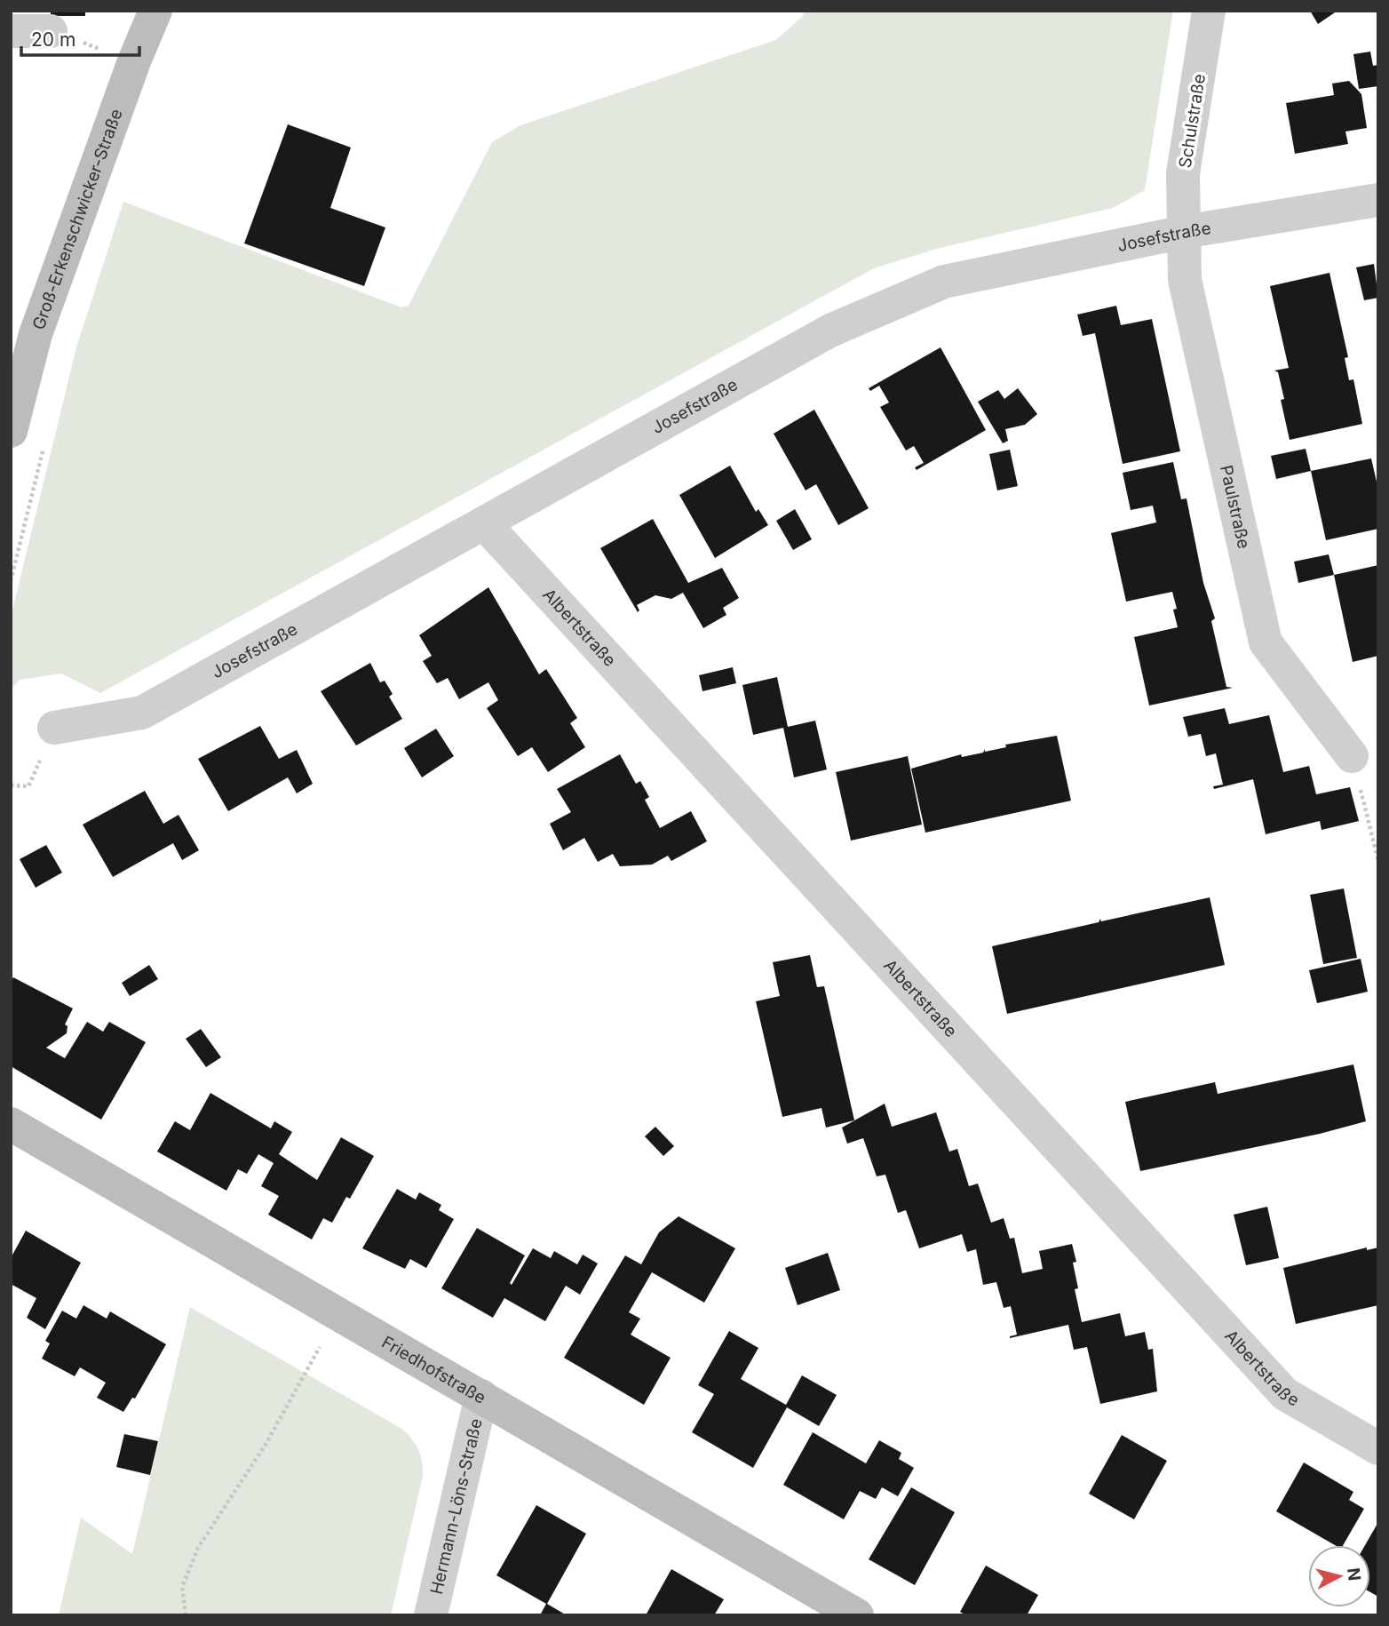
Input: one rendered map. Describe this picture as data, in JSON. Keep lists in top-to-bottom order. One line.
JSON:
{"streets":{"main road":["Groß-Erkenschwicker-Straße","Friedhofstraße"],"street":["Schulstraße","Josefstraße","Paulstraße","Albertstraße","Hermann-Löns-Straße"]},"crossings":[["Schulstraße","Josefstraße"],["Schulstraße","Paulstraße"],["Josefstraße","Paulstraße"],["Josefstraße","Albertstraße"],["Friedhofstraße","Hermann-Löns-Straße"]],"scale_bar":"20 m","north":"right"}
